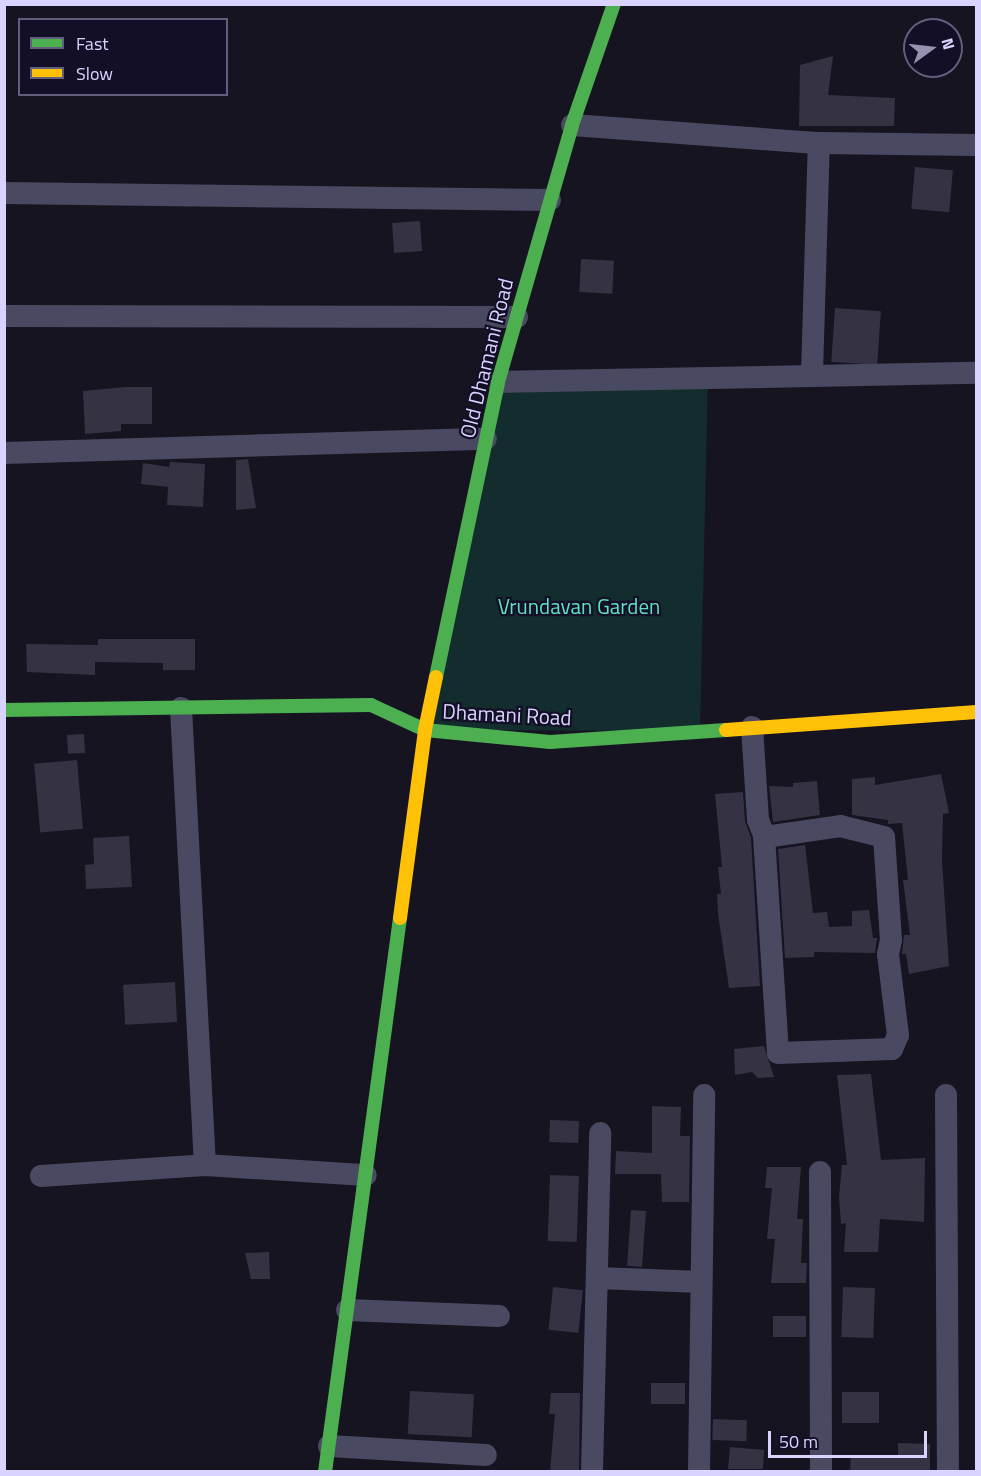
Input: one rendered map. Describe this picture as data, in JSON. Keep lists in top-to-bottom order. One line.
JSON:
{"streets":{"street":["Old Dhamani Road","Dhamani Road"]},"crossings":[["Old Dhamani Road","Dhamani Road"]],"parks":["Vrundavan Garden"],"legend":["Fast","Slow"],"scale_bar":"50 m","north":"right"}
